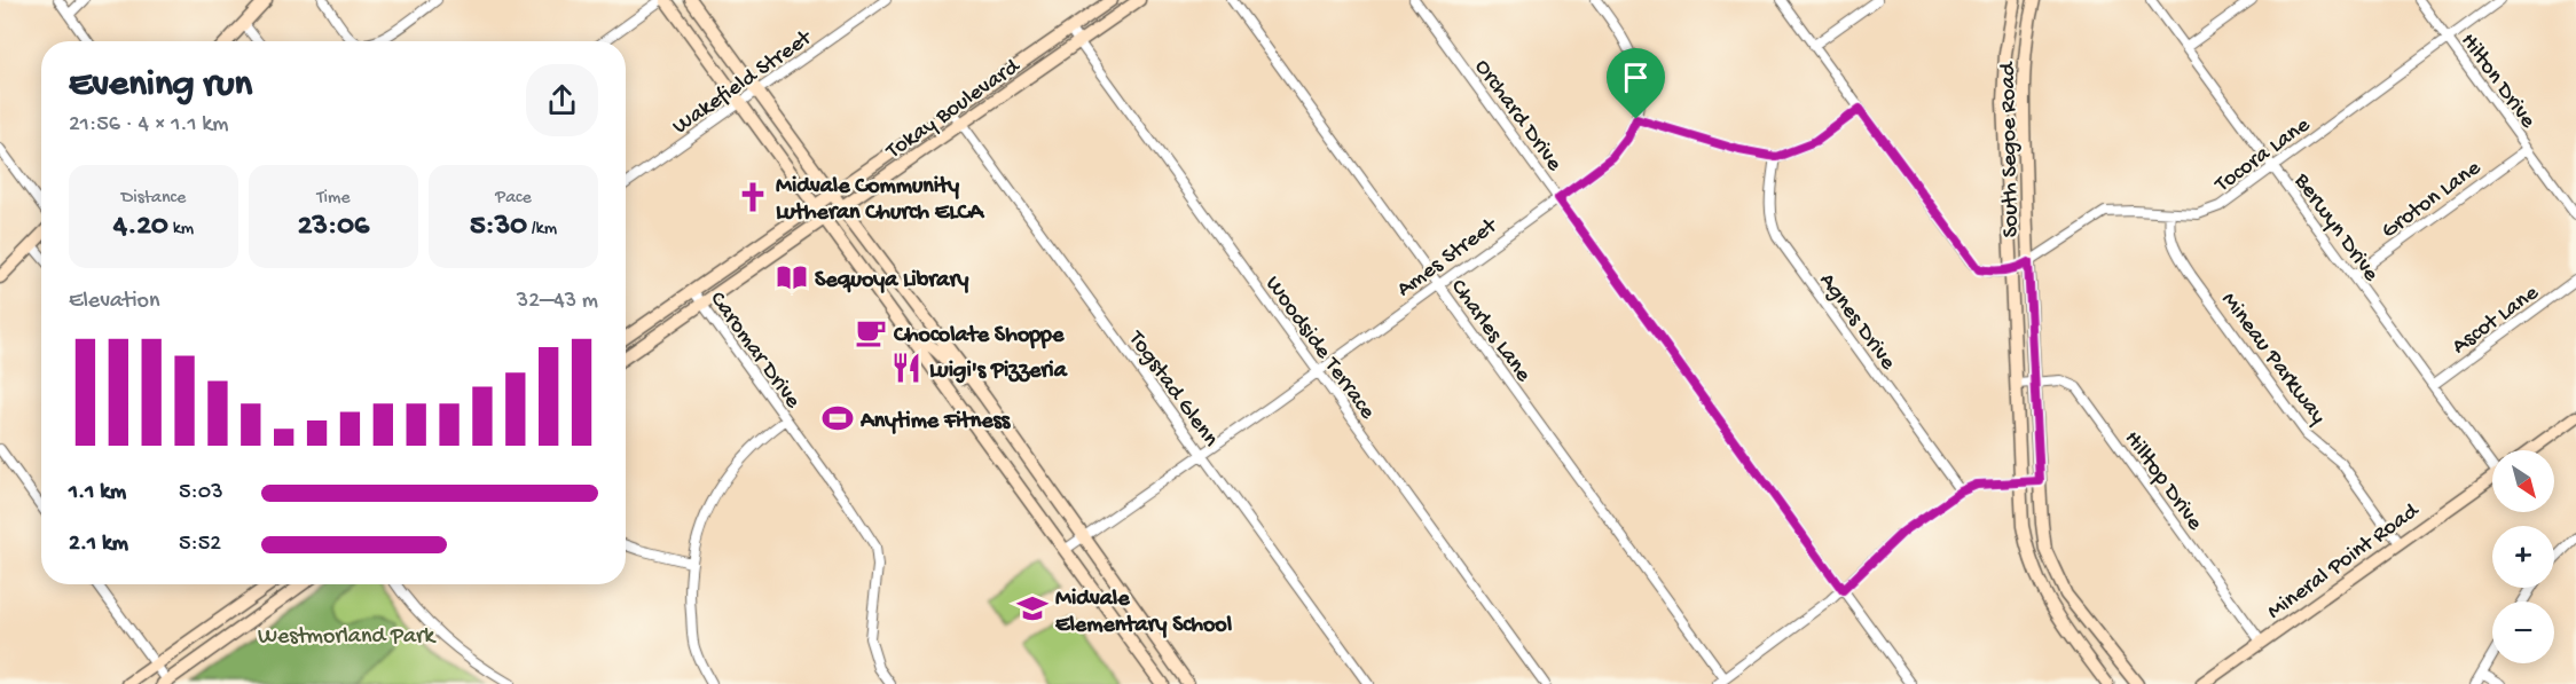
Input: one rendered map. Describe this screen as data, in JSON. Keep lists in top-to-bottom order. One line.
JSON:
{"streets":{"street":["Hilton Drive","Wakefield Street","Tokay Boulevard","Orchard Drive","South Segoe Road","Tocora Lane","Groton Lane","Berwyn Drive","Ames Street","Ascot Lane","Agnes Drive","Charles Lane","Woodside Terrace","Caromar Drive","Mineau Parkway","Togstad Glenn","Hilltop Drive","Mineral Point Road"]},"crossings":[["Hilton Drive","Tocora Lane"],["Hilton Drive","Groton Lane"],["Tokay Boulevard","Woodside Terrace"],["Tokay Boulevard","Caromar Drive"],["Tokay Boulevard","Togstad Glenn"],["Orchard Drive","Ames Street"],["South Segoe Road","Tocora Lane"],["South Segoe Road","Hilltop Drive"],["Tocora Lane","Berwyn Drive"],["Tocora Lane","Mineau Parkway"],["Groton Lane","Berwyn Drive"],["Berwyn Drive","Ascot Lane"],["Ames Street","Charles Lane"],["Ames Street","Woodside Terrace"],["Ames Street","Togstad Glenn"],["Mineau Parkway","Mineral Point Road"],["Hilltop Drive","Mineral Point Road"]],"parks":["Westmorland Park"],"places":{"church":["Midvale Community Lutheran Church ELCA"],"library":["Sequoya Library"],"cafe":["Chocolate Shoppe"],"restaurant":["Luigi's Pizzeria"],"sports":["Anytime Fitness"],"school or university":["Midvale Elementary School"]},"north":"bottom right","page":{"heading":["Evening run","21:56 · 4 × 1.1 km"],"stats":[["Distance","4.20 km"],["Time","23:06"],["Pace","5:30 /km"]],"chart":["Elevation","32–43 m"],"map_buttons":["+","−"],"list":[{"name":"1.1 km","note":"5:03"},{"name":"2.1 km","note":"5:52"}]}}
